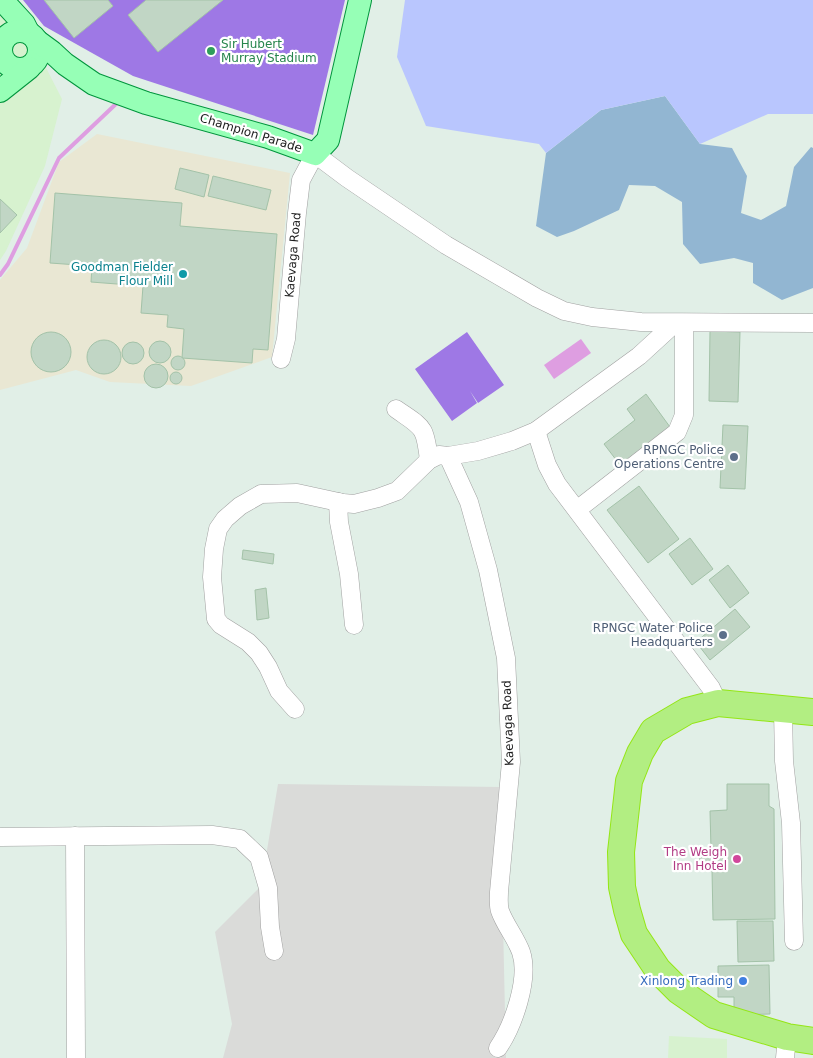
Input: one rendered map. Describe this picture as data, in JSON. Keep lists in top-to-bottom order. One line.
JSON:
{"streets":{"main road":["Champion Parade"],"street":["Kaevaga Road"]},"crossings":[["Champion Parade","Kaevaga Road"]],"places":["Sir Hubert Murray Stadium","Goodman Fielder Flour Mill","RPNGC Police Operations Centre","RPNGC Water Police Headquarters","The Weigh Inn Hotel","Xinlong Trading"]}
